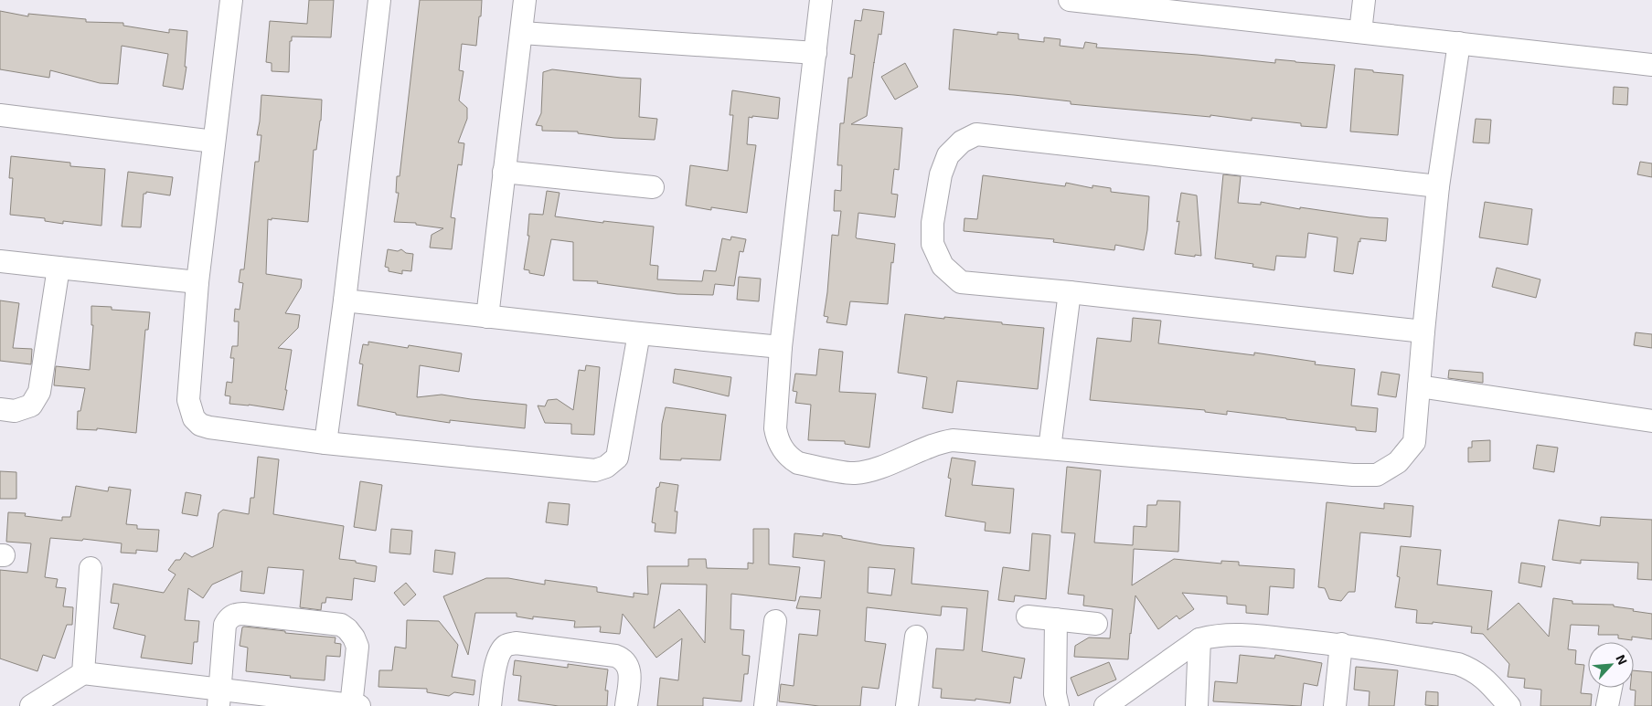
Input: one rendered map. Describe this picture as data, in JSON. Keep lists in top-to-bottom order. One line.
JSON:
{"north":"top right"}
